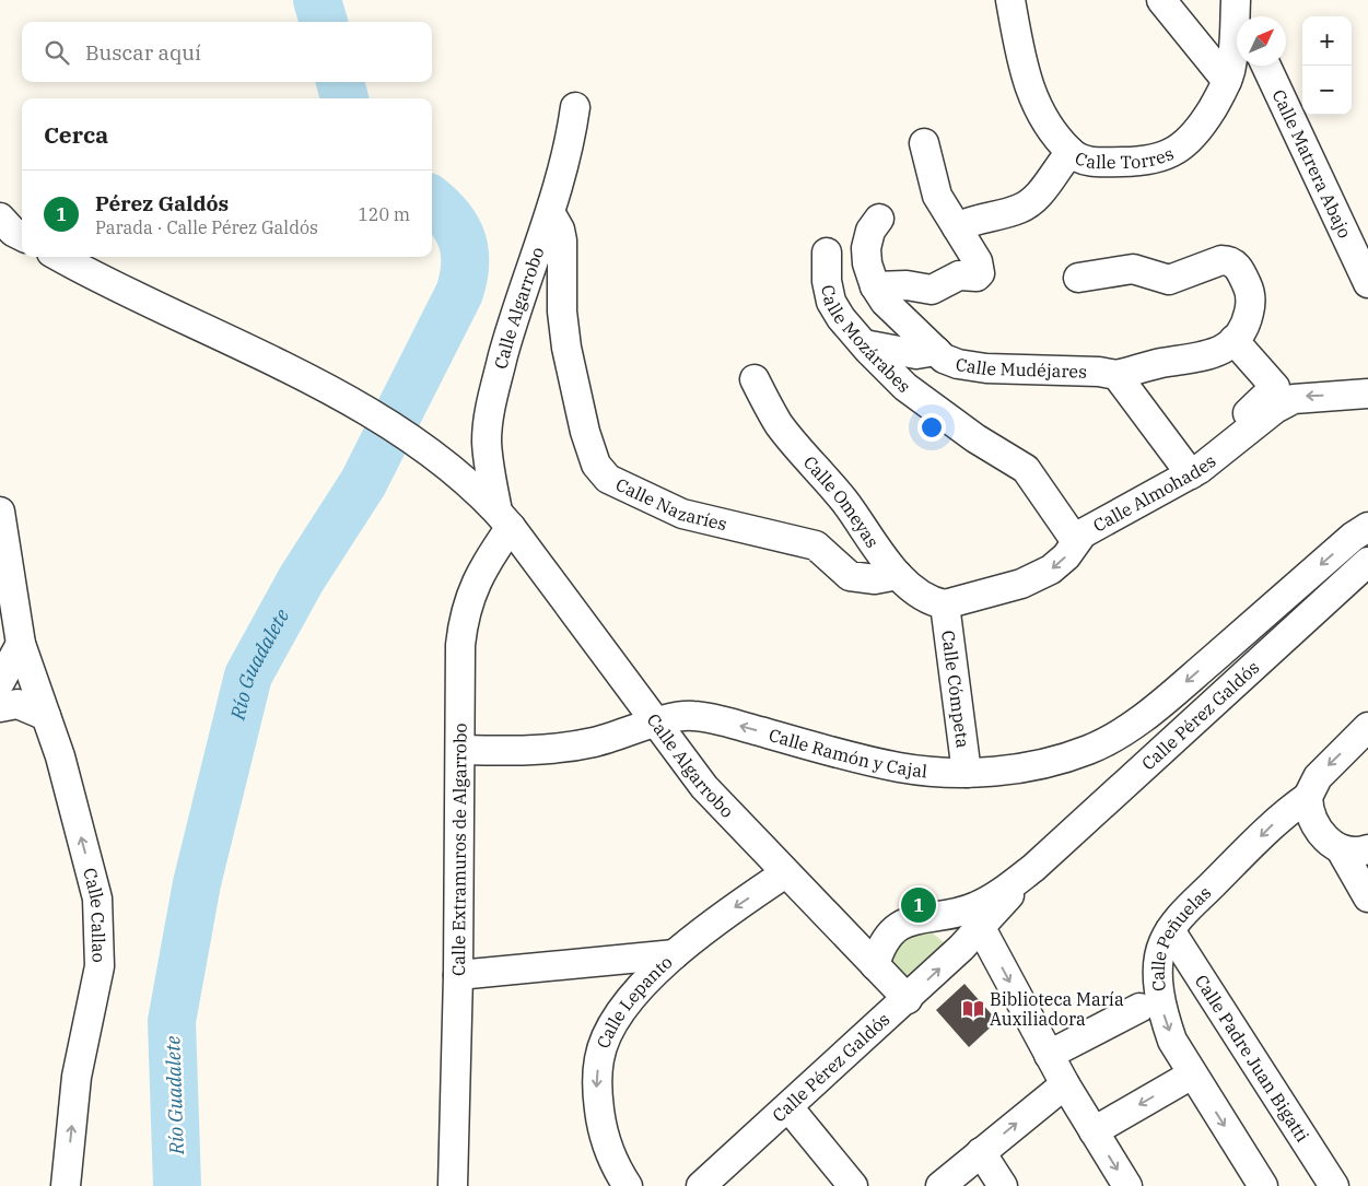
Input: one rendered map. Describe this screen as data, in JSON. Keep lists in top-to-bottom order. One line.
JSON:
{"streets":{"street":["Calle Torres","Calle Matrera Abajo","Calle Algarrobo","Calle Mozárabes","Calle Mudéjares","Calle Almohades","Calle Omeyas","Calle Nazaríes","Calle Cómpeta","Calle Pérez Galdós","Calle Ramón y Cajal","Calle Extramuros de Algarrobo","Calle Callao","Calle Peñuelas","Calle Lepanto","Calle Padre Juan Bigatti"]},"crossings":[["Calle Algarrobo","Calle Nazaríes"],["Calle Algarrobo","Calle Pérez Galdós"],["Calle Algarrobo","Calle Ramón y Cajal"],["Calle Algarrobo","Calle Extramuros de Algarrobo"],["Calle Algarrobo","Calle Lepanto"],["Calle Mozárabes","Calle Almohades"],["Calle Almohades","Calle Omeyas"],["Calle Almohades","Calle Cómpeta"],["Calle Omeyas","Calle Nazaríes"],["Calle Omeyas","Calle Cómpeta"],["Calle Cómpeta","Calle Ramón y Cajal"],["Calle Pérez Galdós","Calle Ramón y Cajal"],["Calle Ramón y Cajal","Calle Extramuros de Algarrobo"],["Calle Peñuelas","Calle Padre Juan Bigatti"]],"one_way":["Calle Almohades","Calle Ramón y Cajal","Calle Callao","Calle Peñuelas","Calle Lepanto"],"water":["Río Guadalete"],"places":{"library":["Biblioteca María Auxiliadora"]},"north":"top right","page":{"map_buttons":["+","−"],"search":"Buscar aquí","heading":"Cerca","list":[{"mark":"1","name":"Pérez Galdós","note":"Parada · Calle Pérez Galdós","value":"120 m"}],"pins":"1"}}
